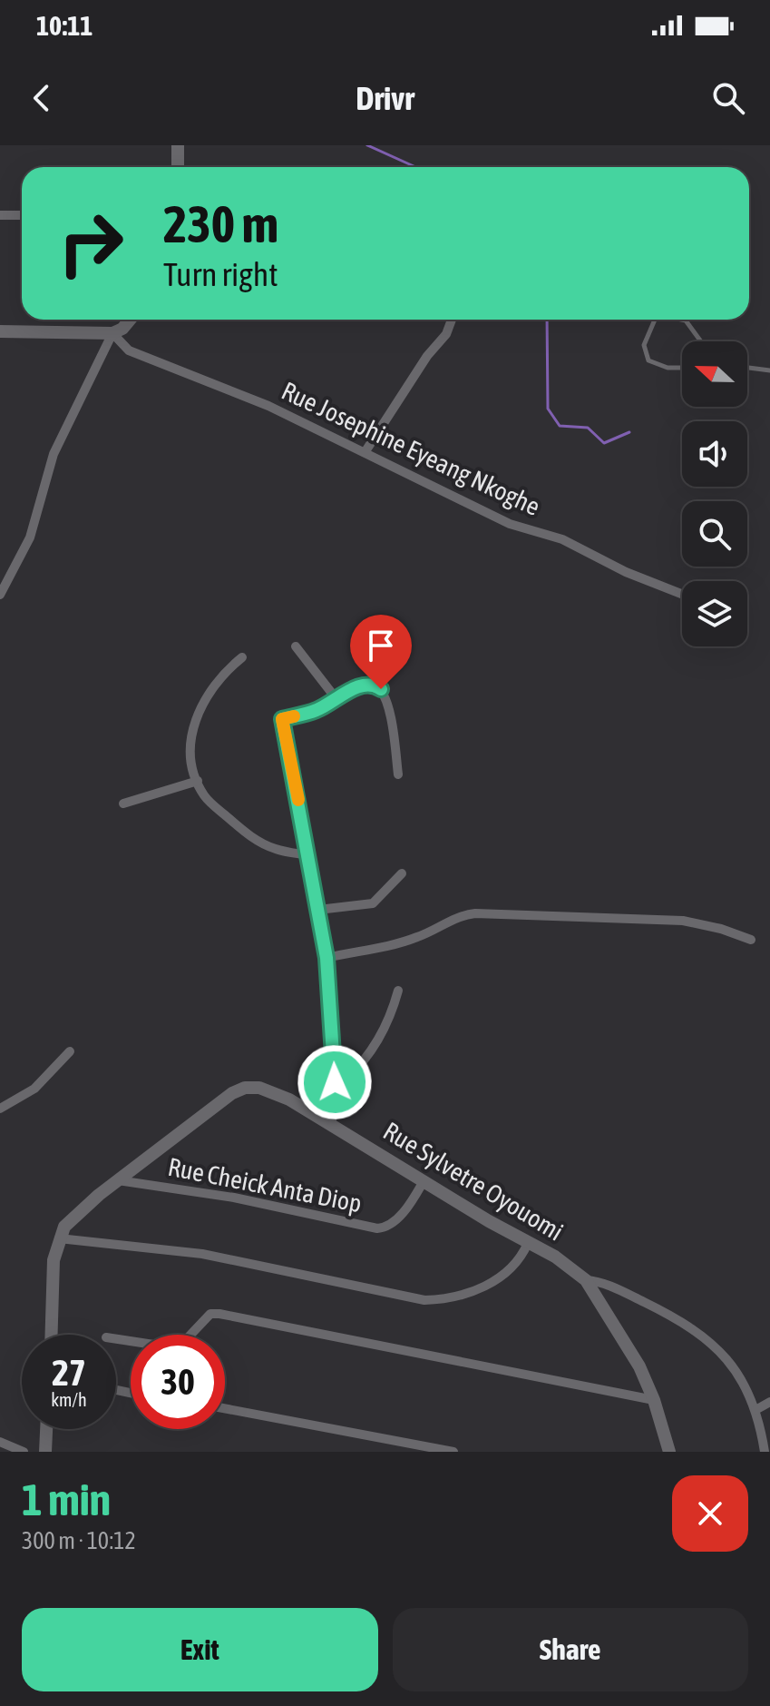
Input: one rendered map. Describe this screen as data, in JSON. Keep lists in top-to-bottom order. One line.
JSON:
{"streets":{"street":["Rue Josephine Eyeang Nkoghe","Rue Sylvetre Oyouomi","Rue Cheick Anta Diop"]},"crossings":[["Rue Sylvetre Oyouomi","Rue Cheick Anta Diop"]],"north":"left","page":{"status":"10:11","header":"Drivr","turn":["230 m","Turn right"],"speed":"27 km/h","limit":"30","heading":["1 min","300 m · 10:12"],"buttons":["Exit","Share"]}}
